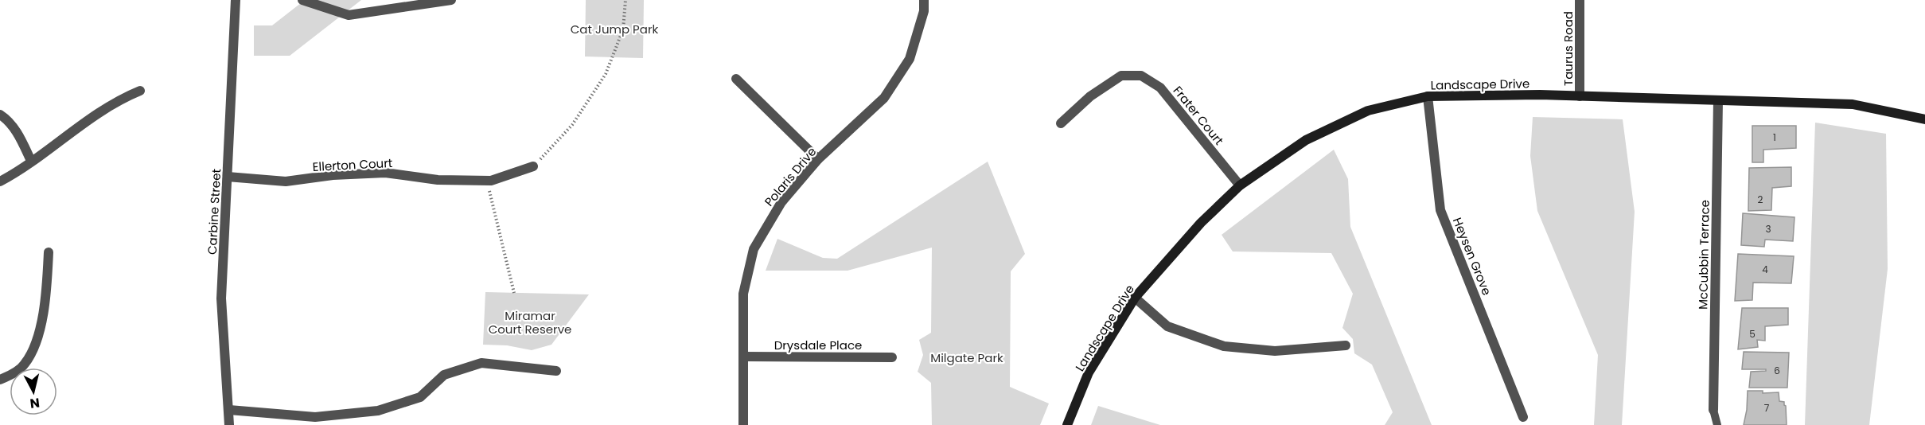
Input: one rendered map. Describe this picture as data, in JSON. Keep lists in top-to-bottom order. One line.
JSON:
{"streets":{"street":["Taurus Road","Landscape Drive","Frater Court","Ellerton Court","Polaris Drive","Carbine Street","McCubbin Terrace","Heysen Grove","Drysdale Place"]},"crossings":[["Taurus Road","Landscape Drive"],["Landscape Drive","Frater Court"],["Landscape Drive","McCubbin Terrace"],["Landscape Drive","Heysen Grove"],["Ellerton Court","Carbine Street"],["Polaris Drive","Drysdale Place"]],"parks":["Cat Jump Park","Miramar Court Reserve","Milgate Park"],"house_numbers":["1","2","3","4","5","6","7"],"north":"bottom"}
